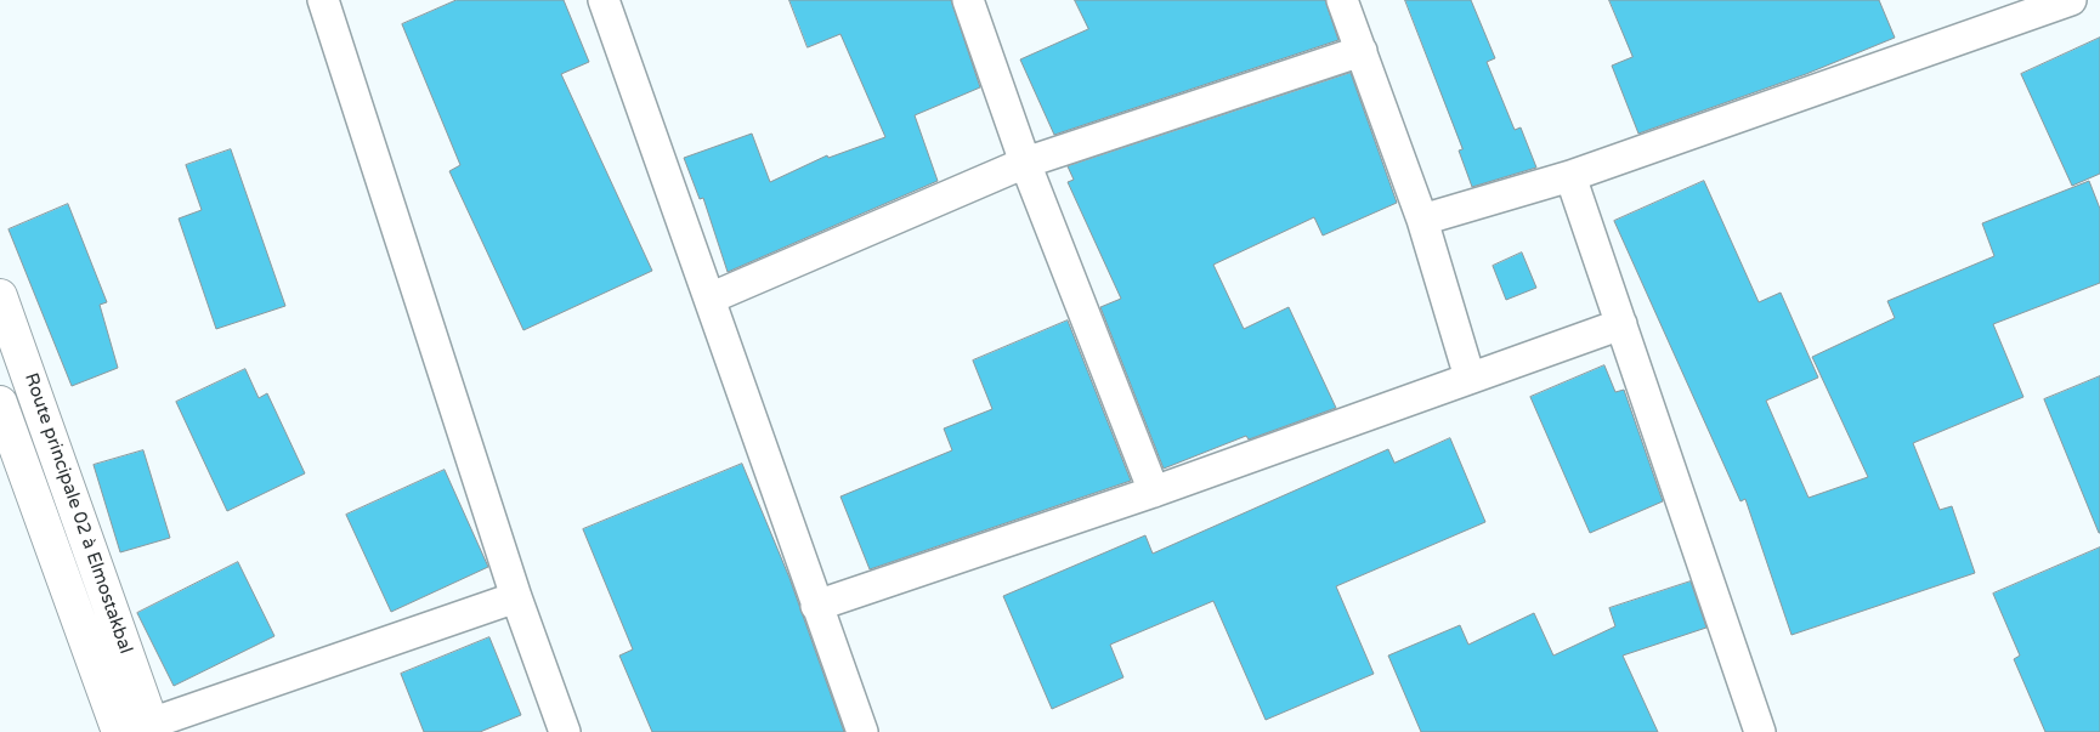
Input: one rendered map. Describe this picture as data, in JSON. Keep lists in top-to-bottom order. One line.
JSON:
{"streets":{"main road":["Route principale 02 à Elmostakbal"]}}
